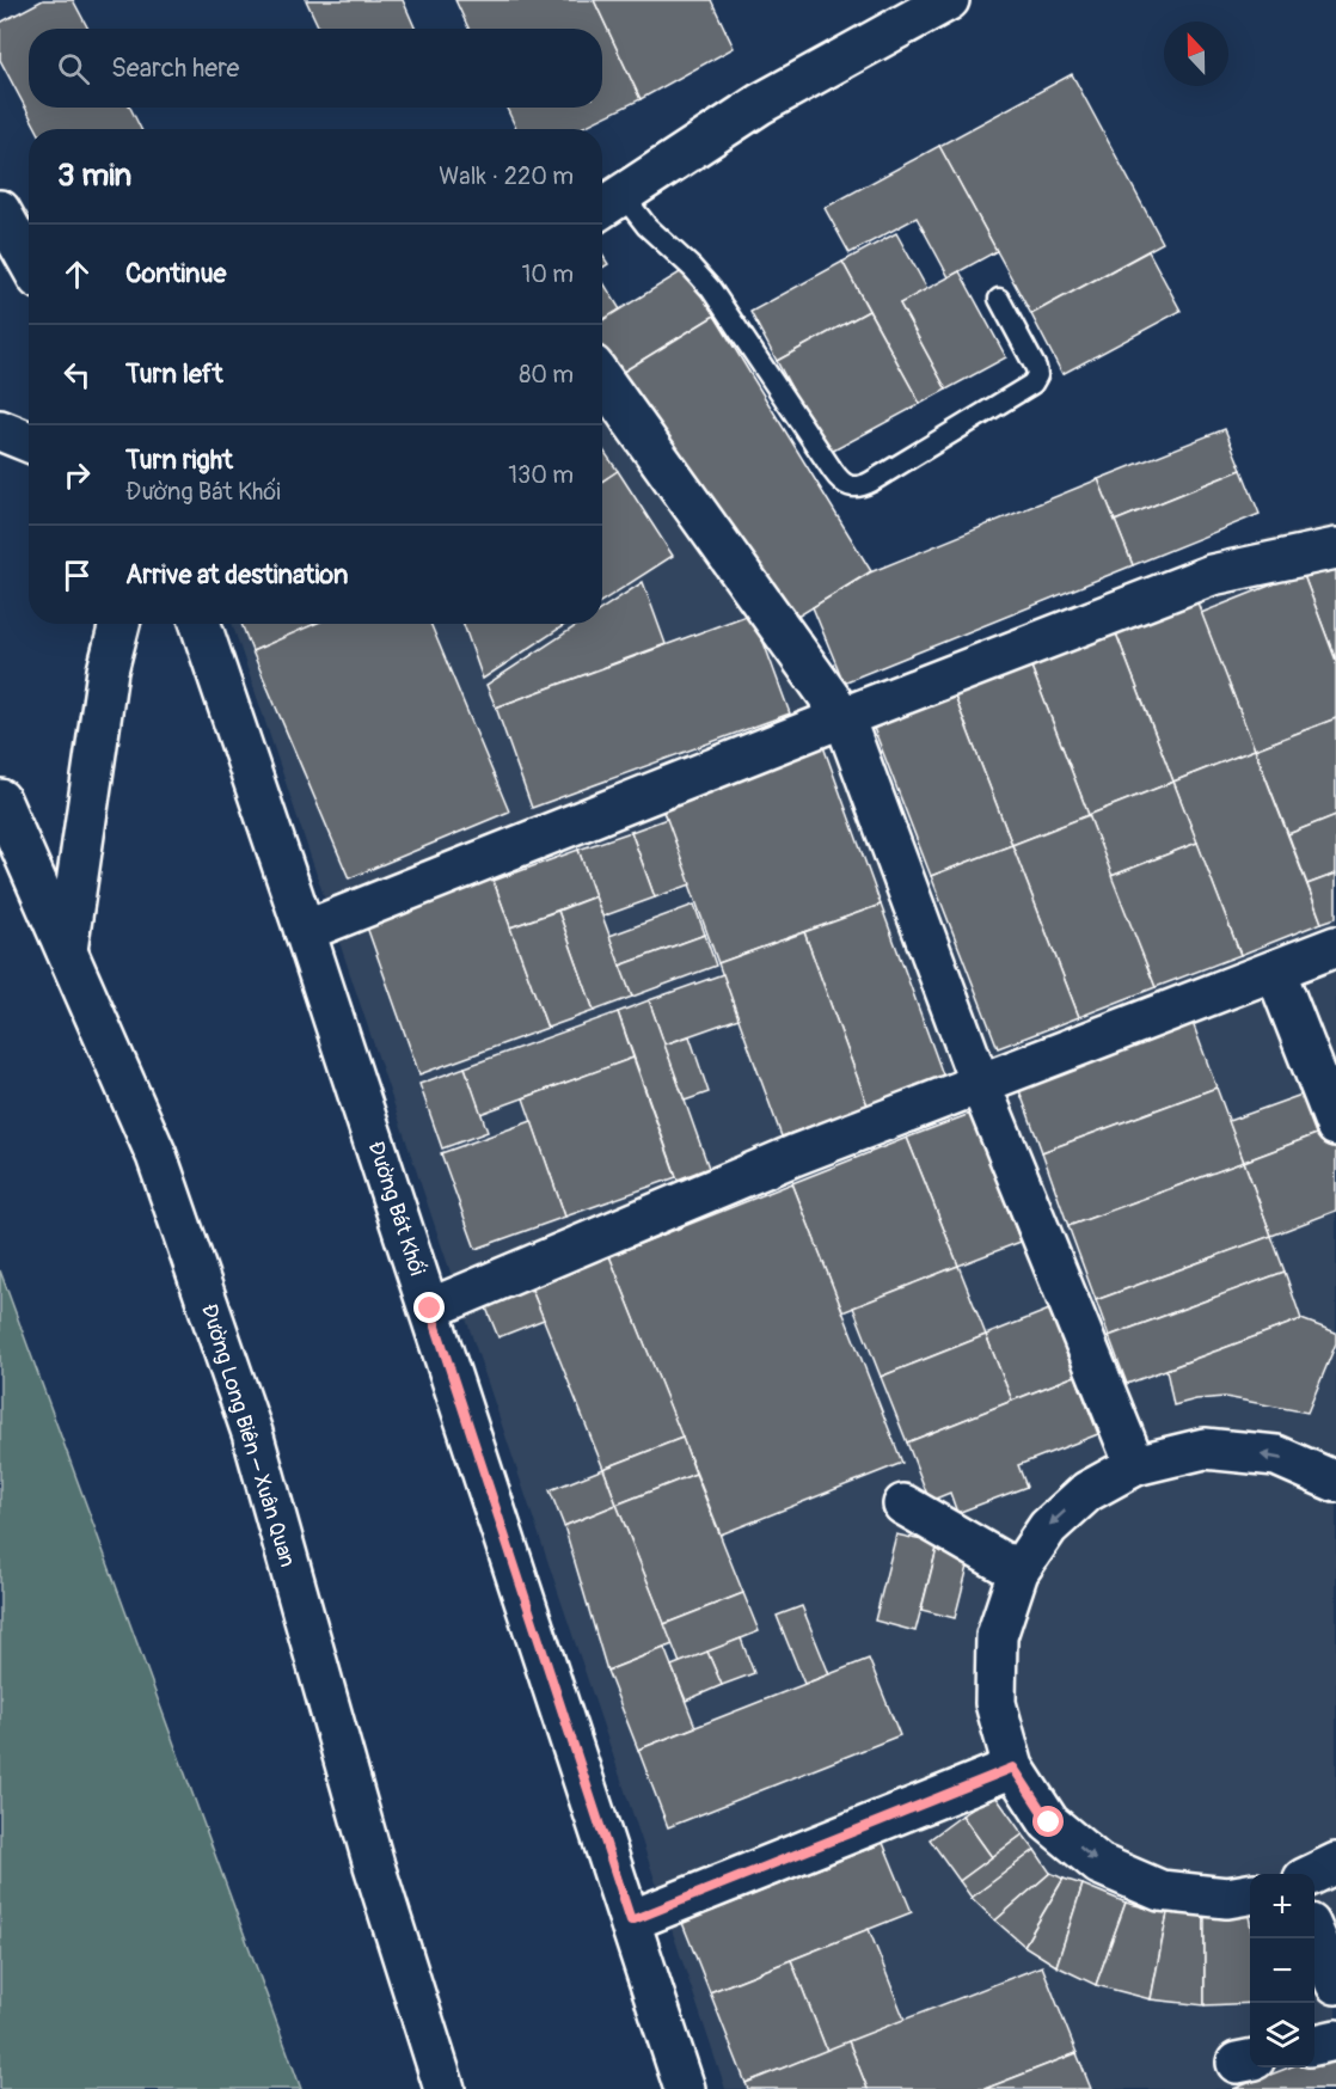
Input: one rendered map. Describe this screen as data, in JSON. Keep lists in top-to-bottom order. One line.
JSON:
{"streets":{"street":["Đường Bát Khối","Đường Long Biên – Xuân Quan"]},"north":"top","page":{"search":"Search here","heading":["3 min","Walk · 220 m"],"list":[["Continue","10 m"],["Turn left","80 m"],["Turn right","Đường Bát Khối","130 m"],"Arrive at destination"],"map_buttons":["+","−"]}}
